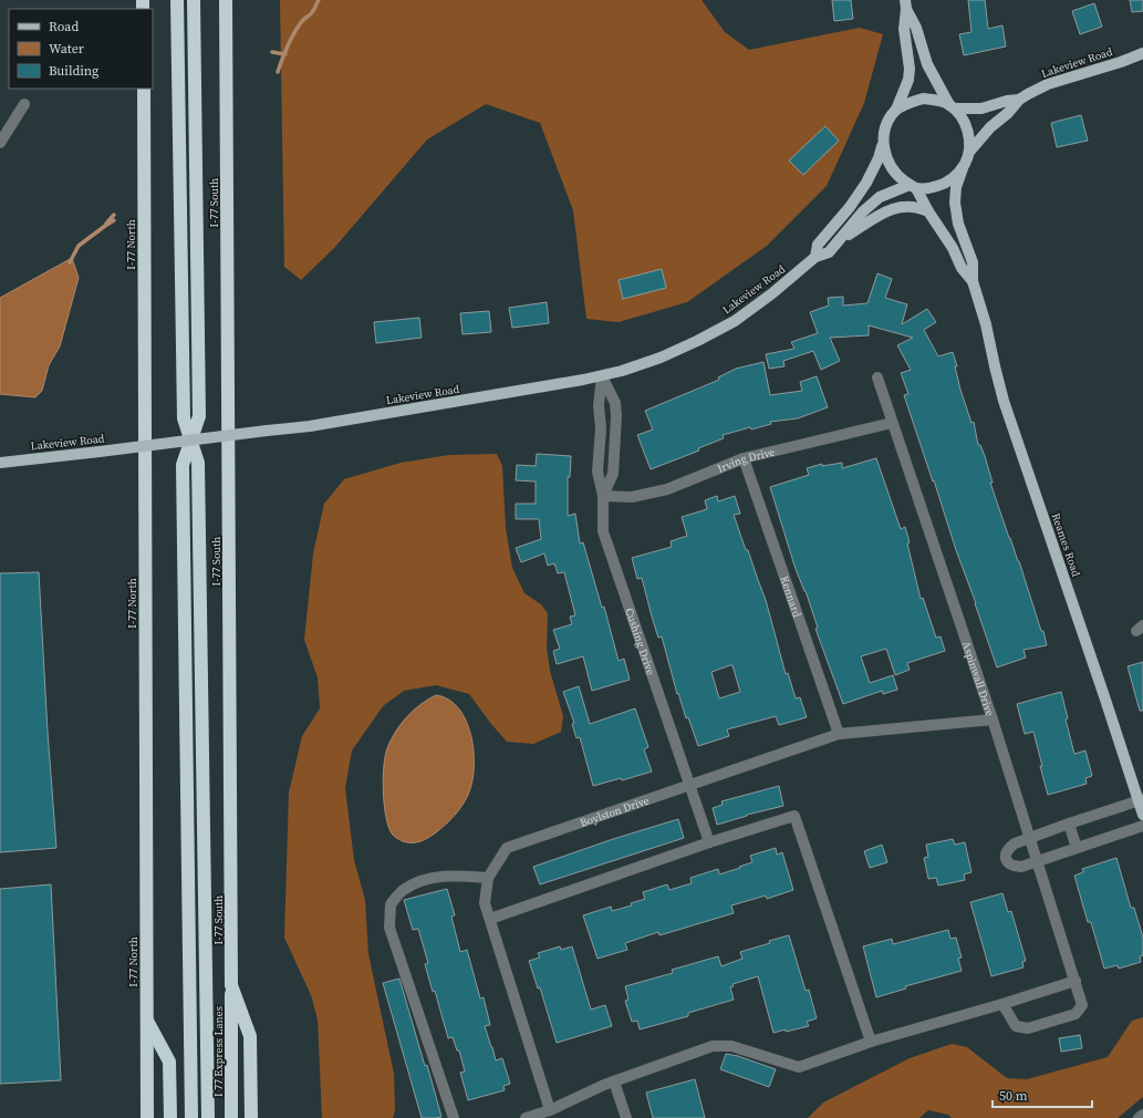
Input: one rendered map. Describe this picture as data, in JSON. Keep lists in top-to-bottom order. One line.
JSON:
{"streets":{"highway":["I-77 South","I-77 North","I 77 Express Lanes"],"main road":["Lakeview Road","Reames Road"],"street":["Irving Drive","Kennard","Cushing Drive","Aspinwall Drive","Boylston Drive"]},"crossings":[["Lakeview Road","Reames Road"],["Lakeview Road","Cushing Drive"],["I-77 South","I 77 Express Lanes"],["Irving Drive","Kennard"],["Irving Drive","Cushing Drive"],["Irving Drive","Aspinwall Drive"],["Kennard","Boylston Drive"],["Cushing Drive","Boylston Drive"],["Aspinwall Drive","Boylston Drive"]],"legend":["Road","Water","Building"],"scale_bar":"50 m"}
